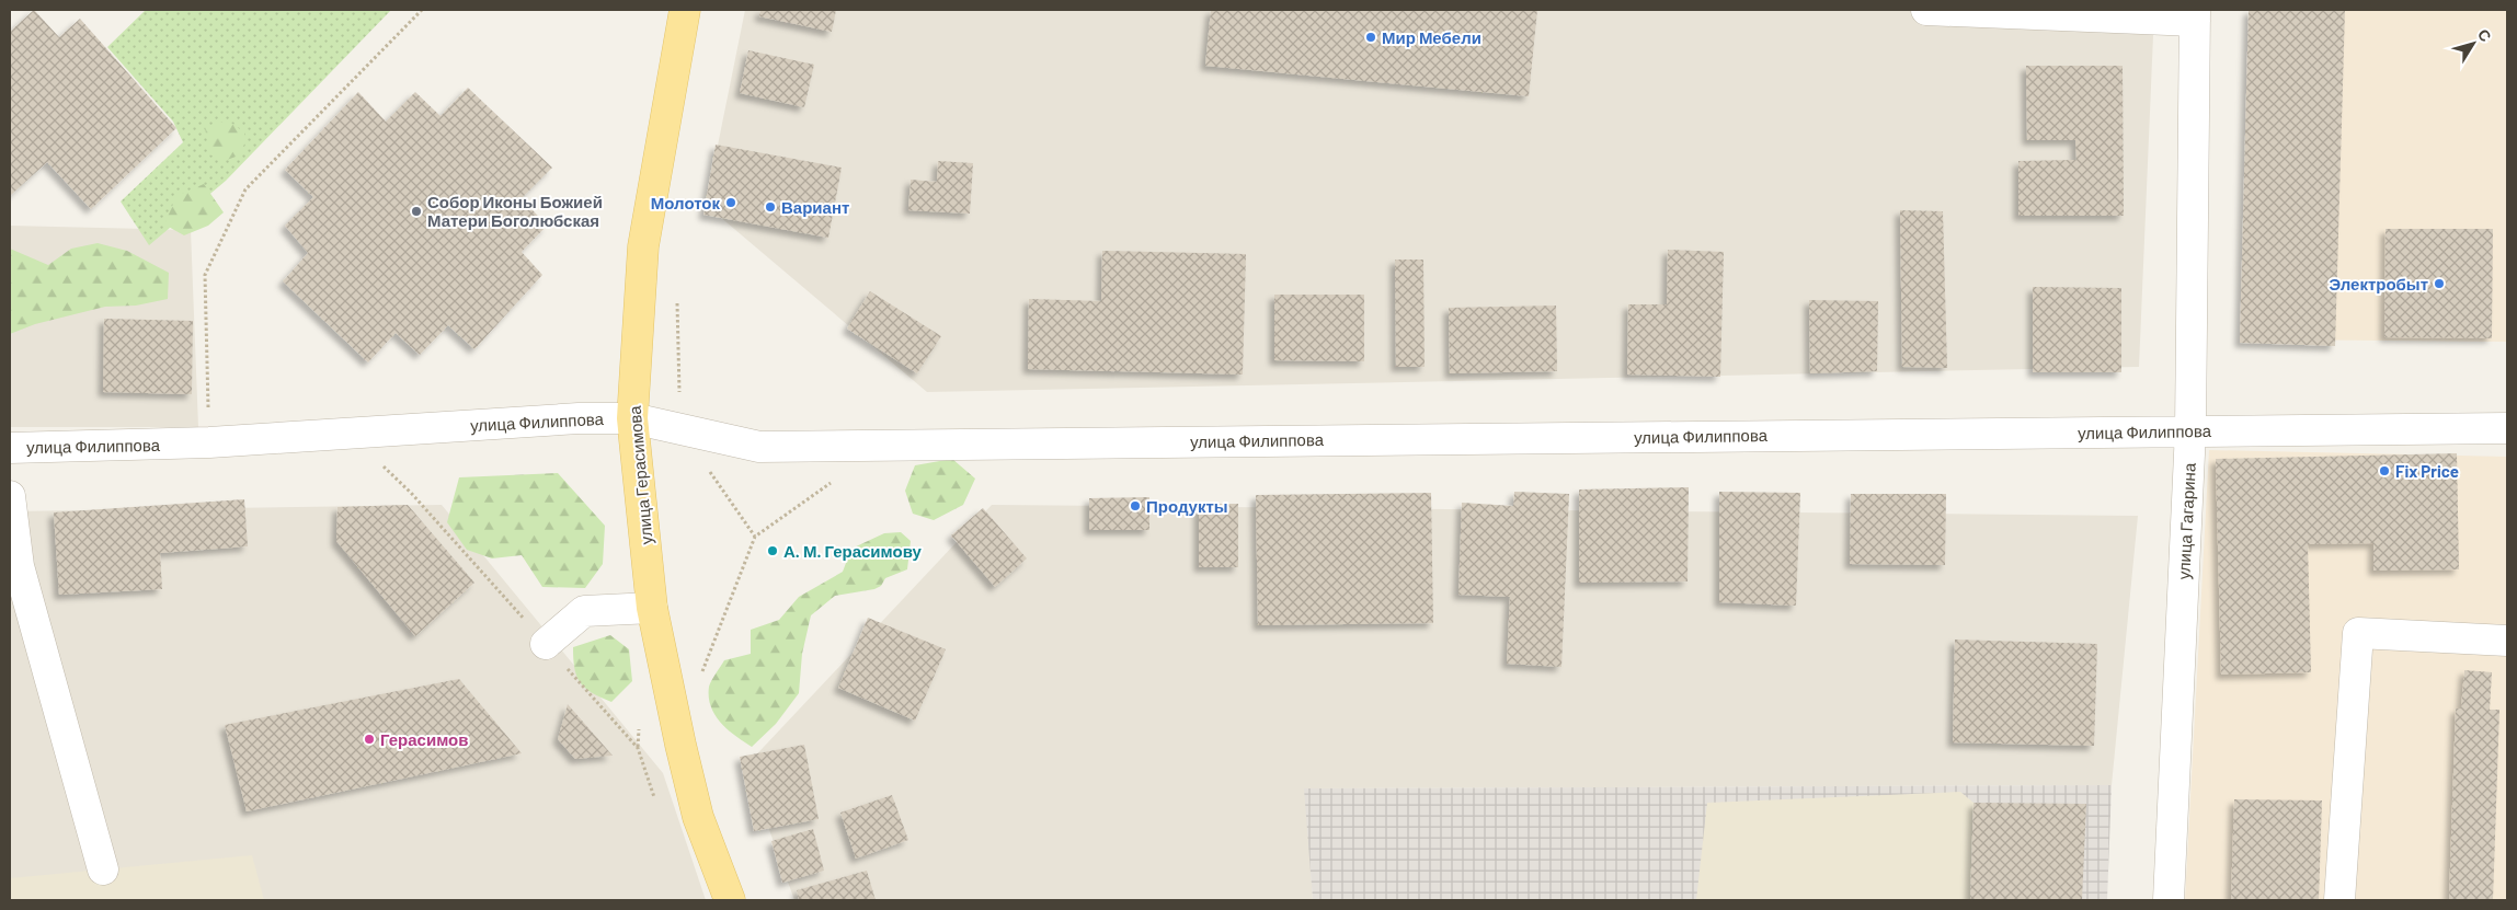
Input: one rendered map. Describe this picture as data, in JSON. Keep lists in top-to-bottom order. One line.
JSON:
{"streets":{"main road":["улица Герасимова"],"street":["улица Филиппова","улица Гагарина"]},"crossings":[["улица Филиппова","улица Герасимова"],["улица Филиппова","улица Гагарина"]],"places":["Мир Мебели","Молоток","Вариант","Собор Иконы Божией Матери Боголюбская","Электробыт","Fix Price","Продукты","А. М. Герасимову","Герасимов"],"north":"top right"}
